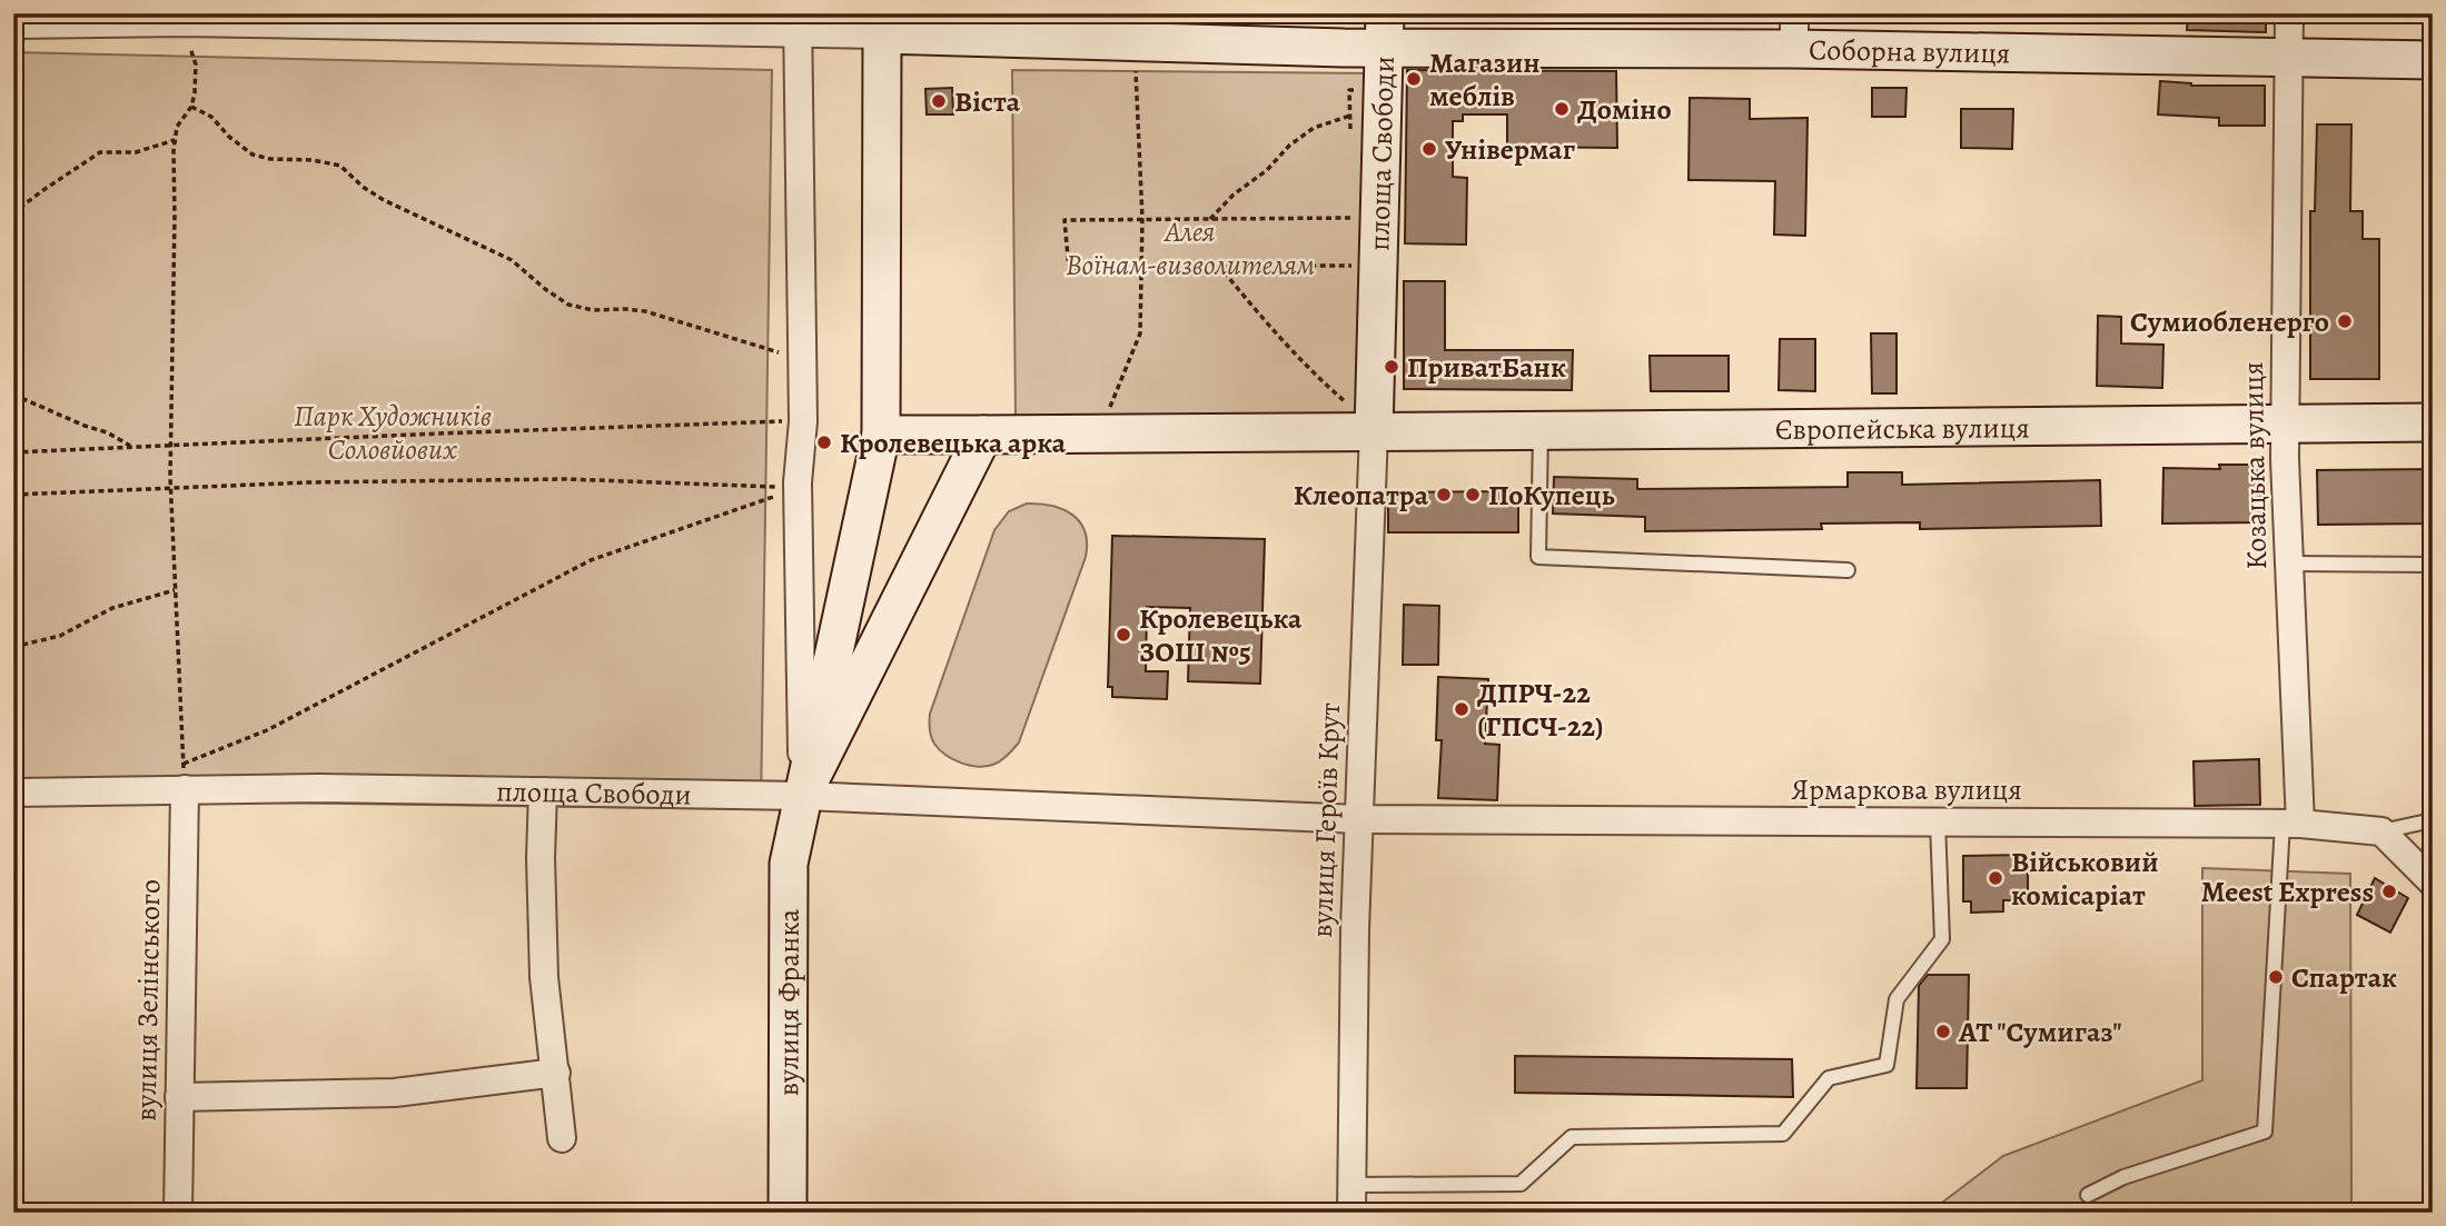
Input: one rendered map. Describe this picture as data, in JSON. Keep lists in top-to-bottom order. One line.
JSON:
{"streets":{"street":["Соборна вулиця","площа Свободи","Європейська вулиця","Козацька вулиця","Ярмаркова вулиця","вулиця Героїв Крут","вулиця Зелінського","вулиця Франка"]},"crossings":[["Соборна вулиця","площа Свободи"],["Соборна вулиця","Козацька вулиця"],["площа Свободи","Європейська вулиця"],["площа Свободи","Ярмаркова вулиця"],["площа Свободи","вулиця Героїв Крут"],["площа Свободи","вулиця Зелінського"],["площа Свободи","вулиця Франка"],["Європейська вулиця","Козацька вулиця"],["Європейська вулиця","вулиця Героїв Крут"],["Козацька вулиця","Ярмаркова вулиця"],["Ярмаркова вулиця","вулиця Героїв Крут"]],"parks":["Алея Воїнам-визволителям","Парк Художників Соловйових"],"places":["Магазин меблів","Віста","Доміно","Універмаг","Сумиобленерго","ПриватБанк","Кролевецька арка","Клеопатра","ПоКупець","Кролевецька ЗОШ №5","ДПРЧ-22 (ГПСЧ-22)","Військовий комісаріат","Meest Express","Спартак","АТ \"Сумигаз\""]}
